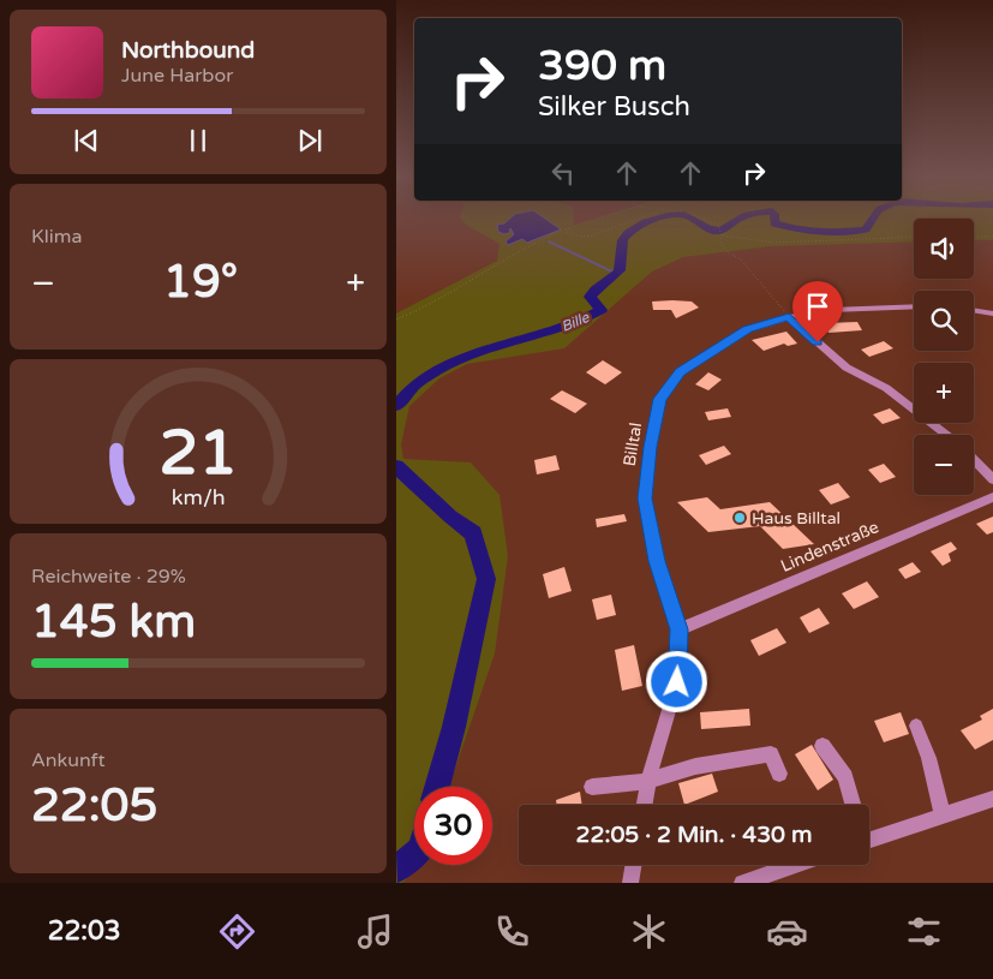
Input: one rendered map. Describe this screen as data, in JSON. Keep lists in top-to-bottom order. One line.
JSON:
{"streets":{"street":["Billtal","Lindenstraße"]},"crossings":[["Billtal","Lindenstraße"]],"water":["Bille"],"places":["Haus Billtal"],"page":{"turn":["390 m","Silker Busch"],"song":["Northbound","June Harbor"],"tile":["Klima",["Reichweite · 29%","145 km"],["Ankunft","22:05"]],"map_buttons":["+","−"],"heat":["−","19°","+"],"limit":"30","trip":"22:05 · 2 Min. · 430 m","tabs":"22:03","gauge":["21","km/h"]}}
